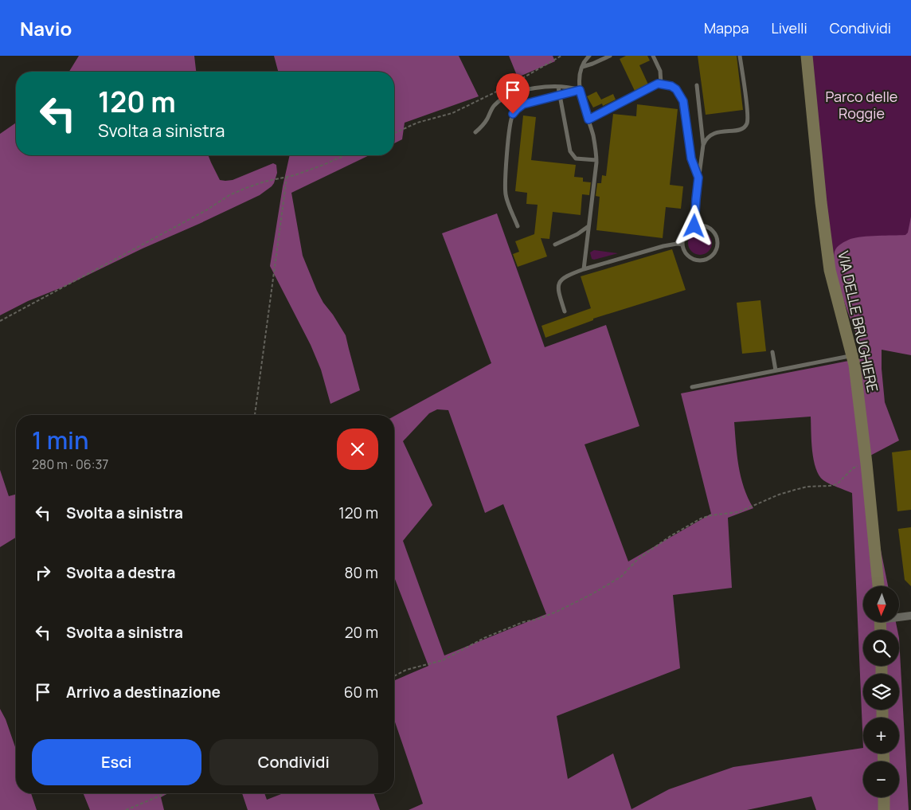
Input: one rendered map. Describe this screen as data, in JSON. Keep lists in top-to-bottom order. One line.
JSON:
{"streets":{"street":["VIA DELLE BRUGHIERE"]},"parks":["Parco delle Roggie"],"north":"bottom","page":{"header":"Navio","nav":["Mappa","Livelli","Condividi"],"turn":["120 m","Svolta a sinistra"],"heading":["1 min","280 m · 06:37"],"list":[{"name":"Svolta a sinistra","value":"120 m"},{"name":"Svolta a destra","value":"80 m"},{"name":"Svolta a sinistra","value":"20 m"},{"name":"Arrivo a destinazione","value":"60 m"}],"map_buttons":["+","−"],"buttons":["Esci","Condividi"]}}
